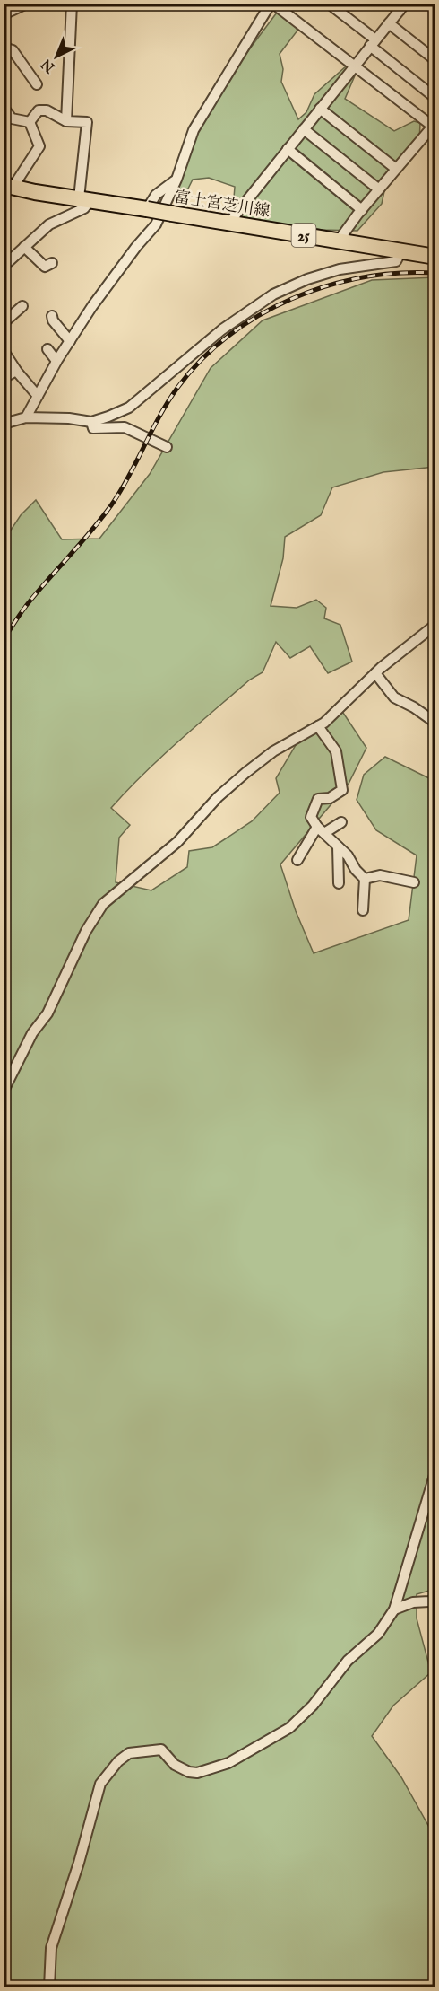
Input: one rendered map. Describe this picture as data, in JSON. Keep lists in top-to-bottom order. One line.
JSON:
{"streets":{"main road":["富士宮芝川線","25"]},"north":"bottom left"}
